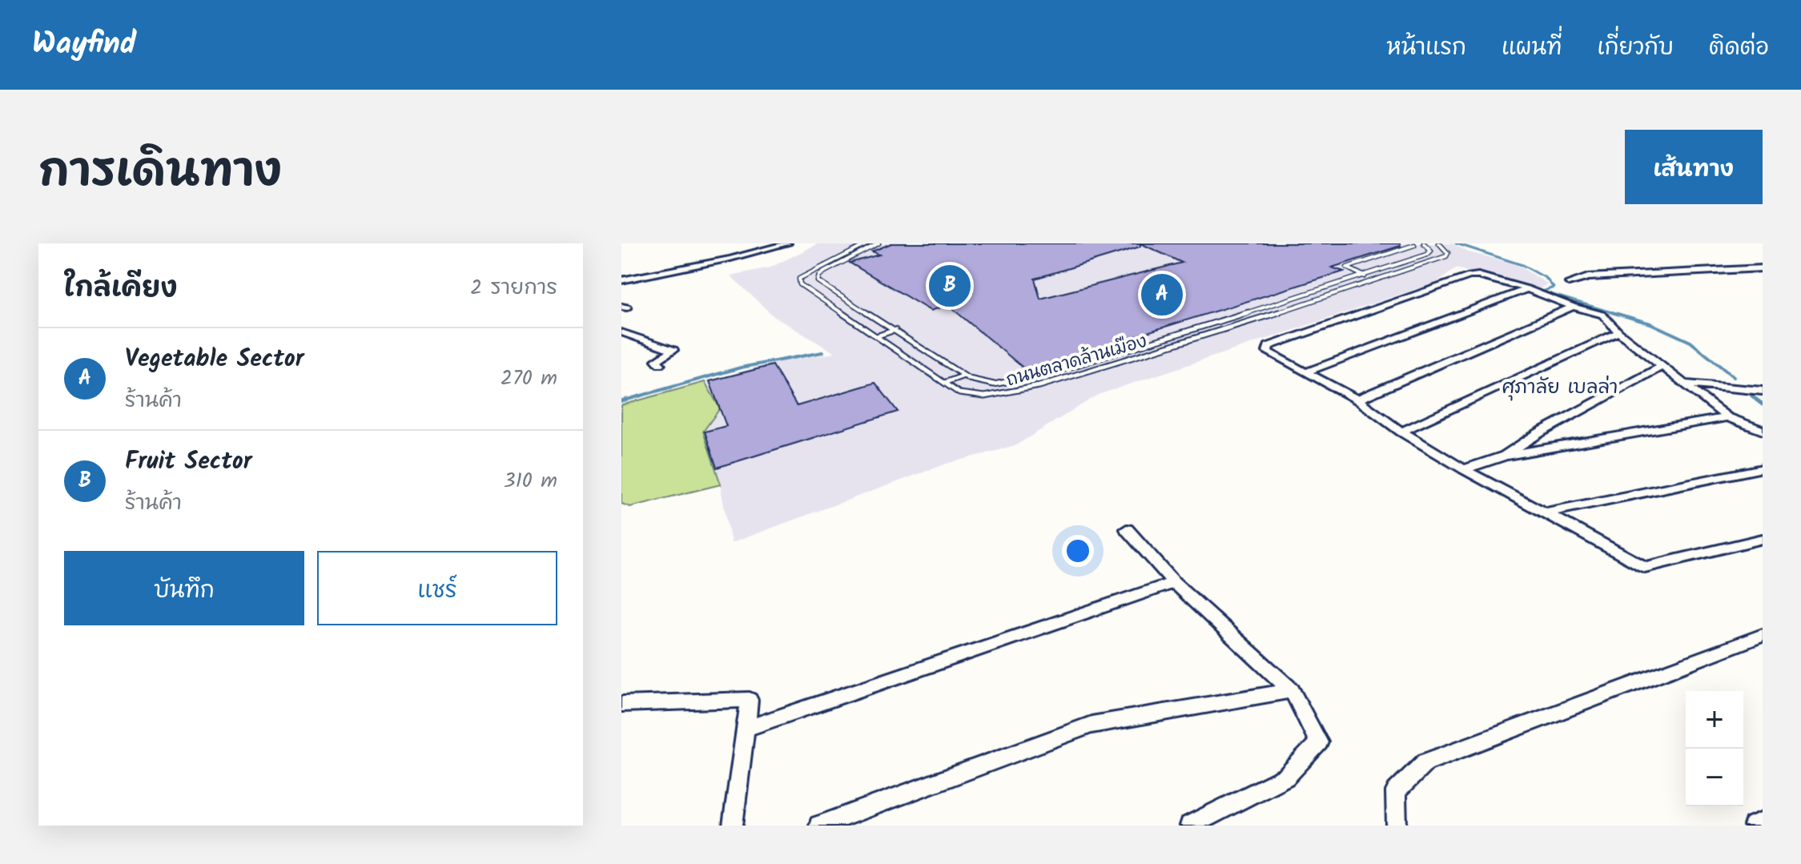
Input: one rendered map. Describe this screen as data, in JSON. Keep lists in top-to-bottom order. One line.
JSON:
{"streets":{"lane":["ถนนตลาดล้านเมือง"]},"districts":["ศุภาลัย เบลล่า"],"page":{"header":"Wayfind","nav":["หน้าแรก","แผนที่","เกี่ยวกับ","ติดต่อ"],"title":"การเดินทาง","buttons":["เส้นทาง",["บันทึก","แชร์"]],"heading":["ใกล้เคียง","2 รายการ"],"pins":["B","A"],"list":[{"mark":"A","name":"Vegetable Sector","note":"ร้านค้า","value":"270 m"},{"mark":"B","name":"Fruit Sector","note":"ร้านค้า","value":"310 m"}],"map_buttons":["+","−"]}}
